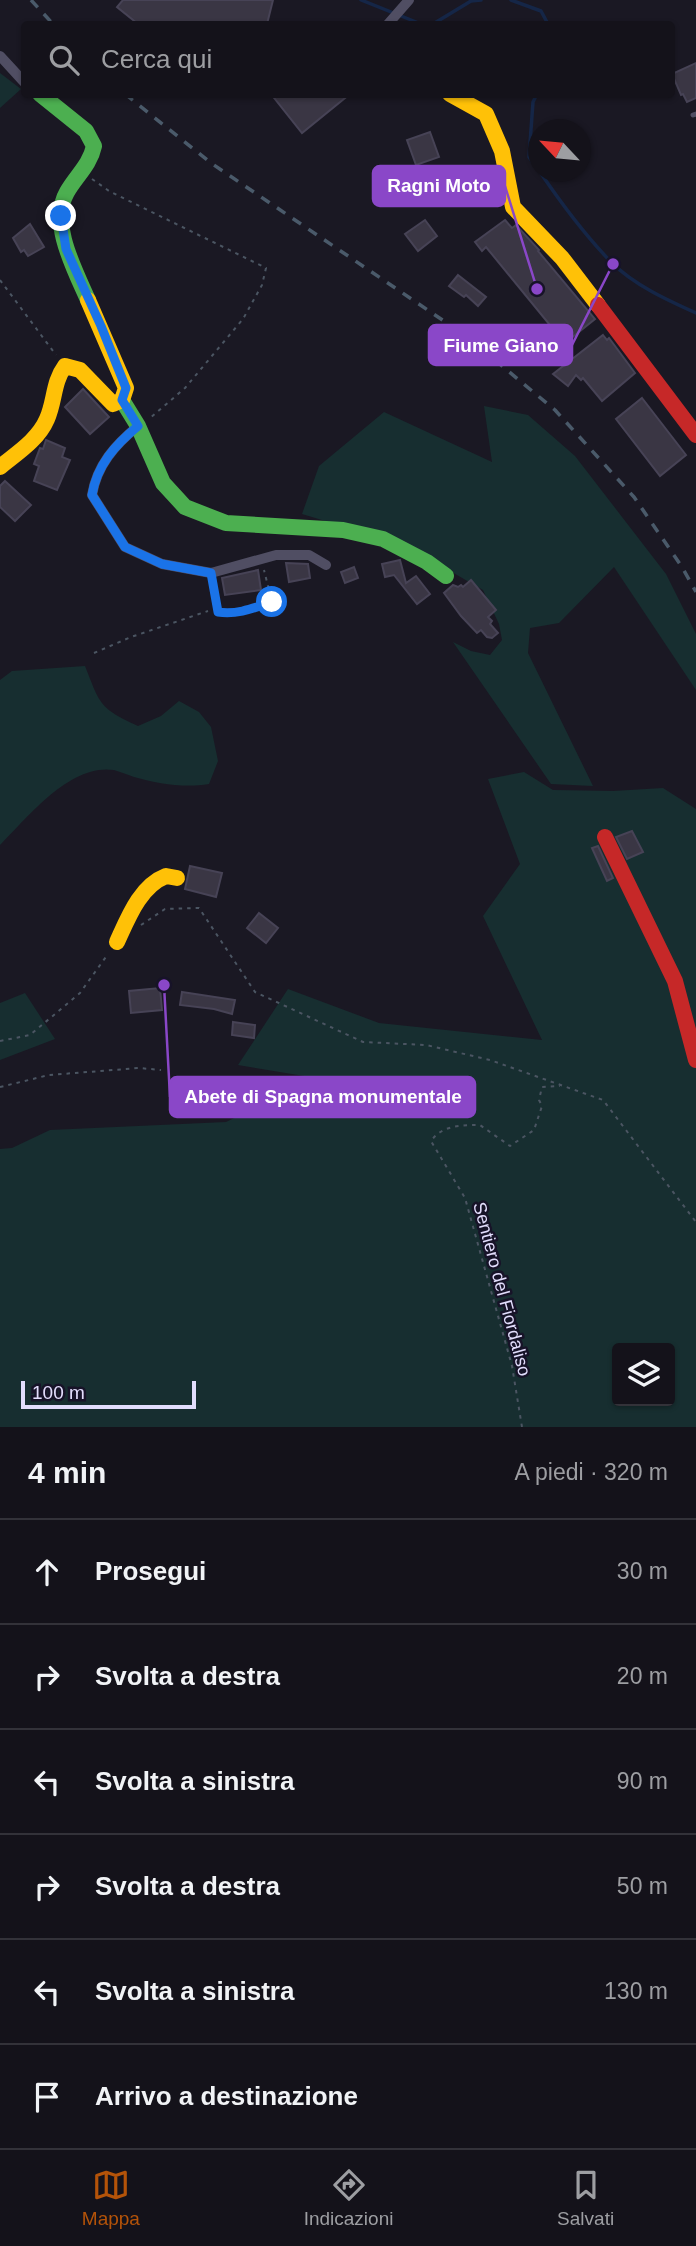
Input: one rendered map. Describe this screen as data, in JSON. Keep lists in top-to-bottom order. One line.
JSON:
{"streets":{"path":["Sentiero del Fiordaliso"]},"places":["Fiume Giano","Ragni Moto","Abete di Spagna monumentale"],"scale_bar":"100 m","north":"top left","page":{"search":"Cerca qui","scale":"100 m","heading":["4 min","A piedi · 320 m"],"list":[["Prosegui","30 m"],["Svolta a destra","20 m"],["Svolta a sinistra","90 m"],["Svolta a destra","50 m"],["Svolta a sinistra","130 m"],"Arrivo a destinazione"],"nav":["Mappa","Indicazioni","Salvati"]}}
